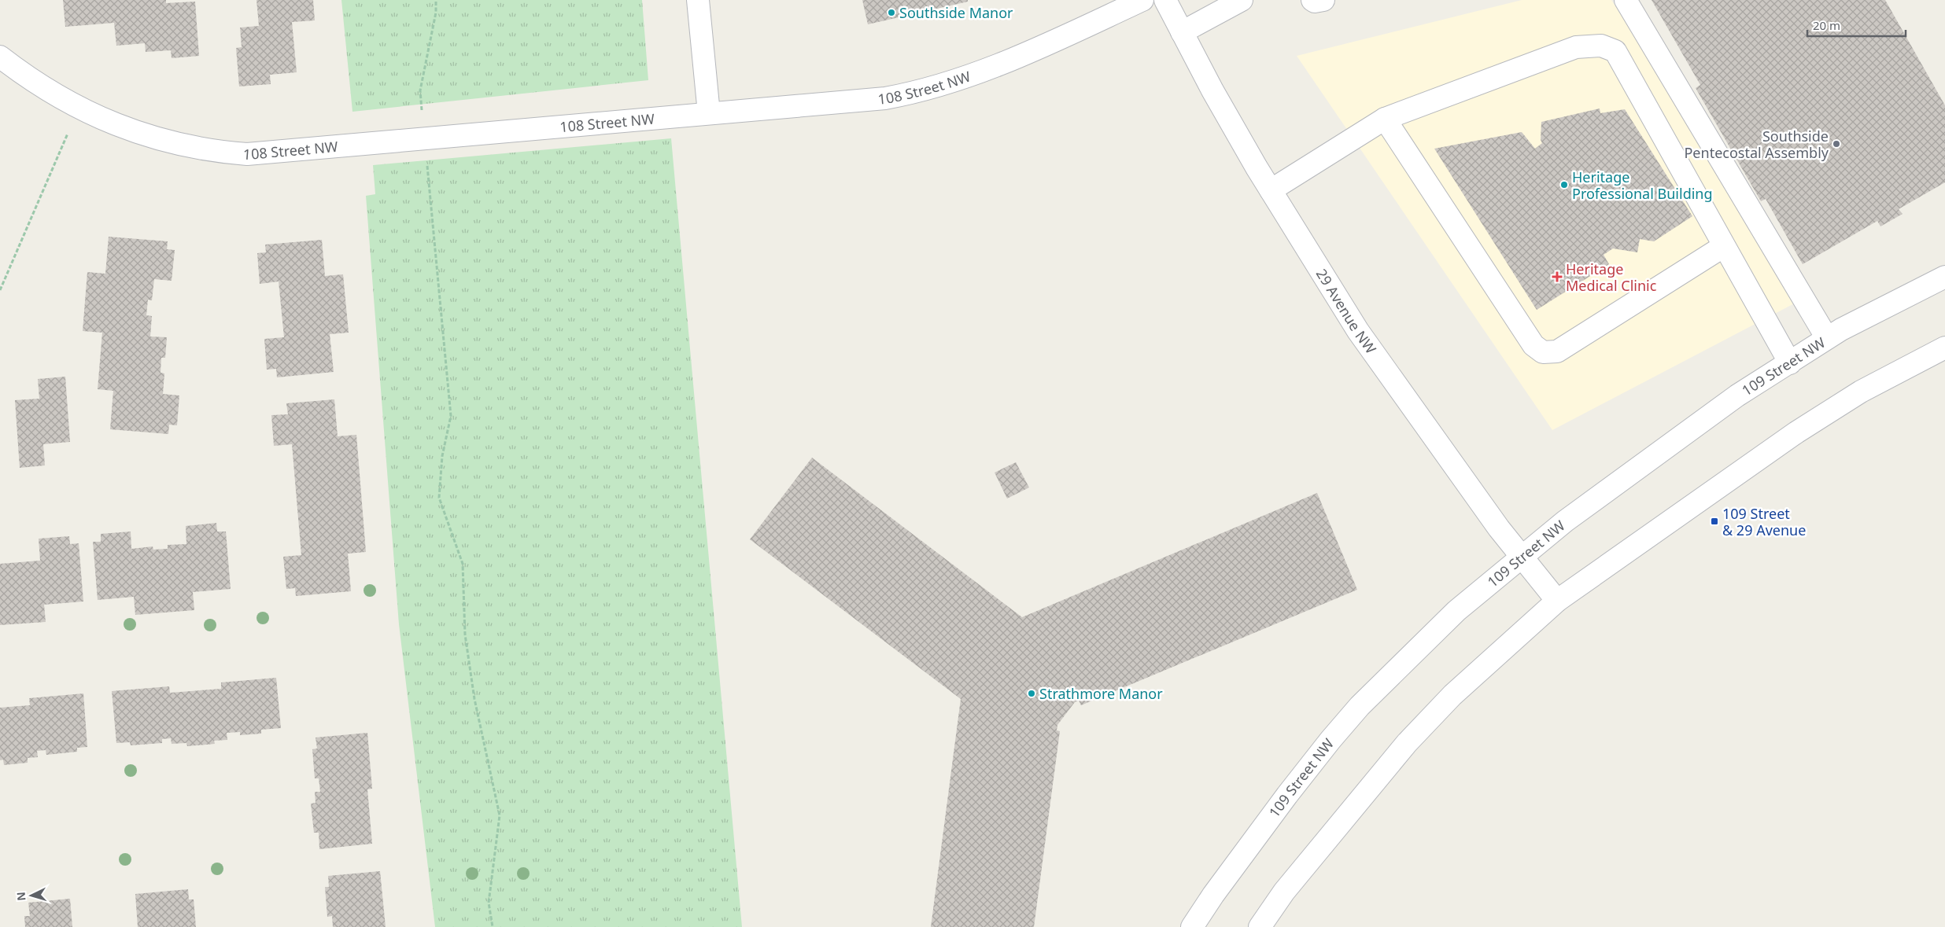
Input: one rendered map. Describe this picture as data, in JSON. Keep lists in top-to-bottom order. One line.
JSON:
{"streets":{"street":["108 Street NW","29 Avenue NW","109 Street NW"]},"crossings":[["29 Avenue NW","109 Street NW"]],"places":{"other":["Southside Manor","Southside Pentecostal Assembly","Heritage Professional Building","Strathmore Manor"],"health":["Heritage Medical Clinic"],"transit":["109 Street & 29 Avenue"]},"scale_bar":"20 m","north":"left"}
